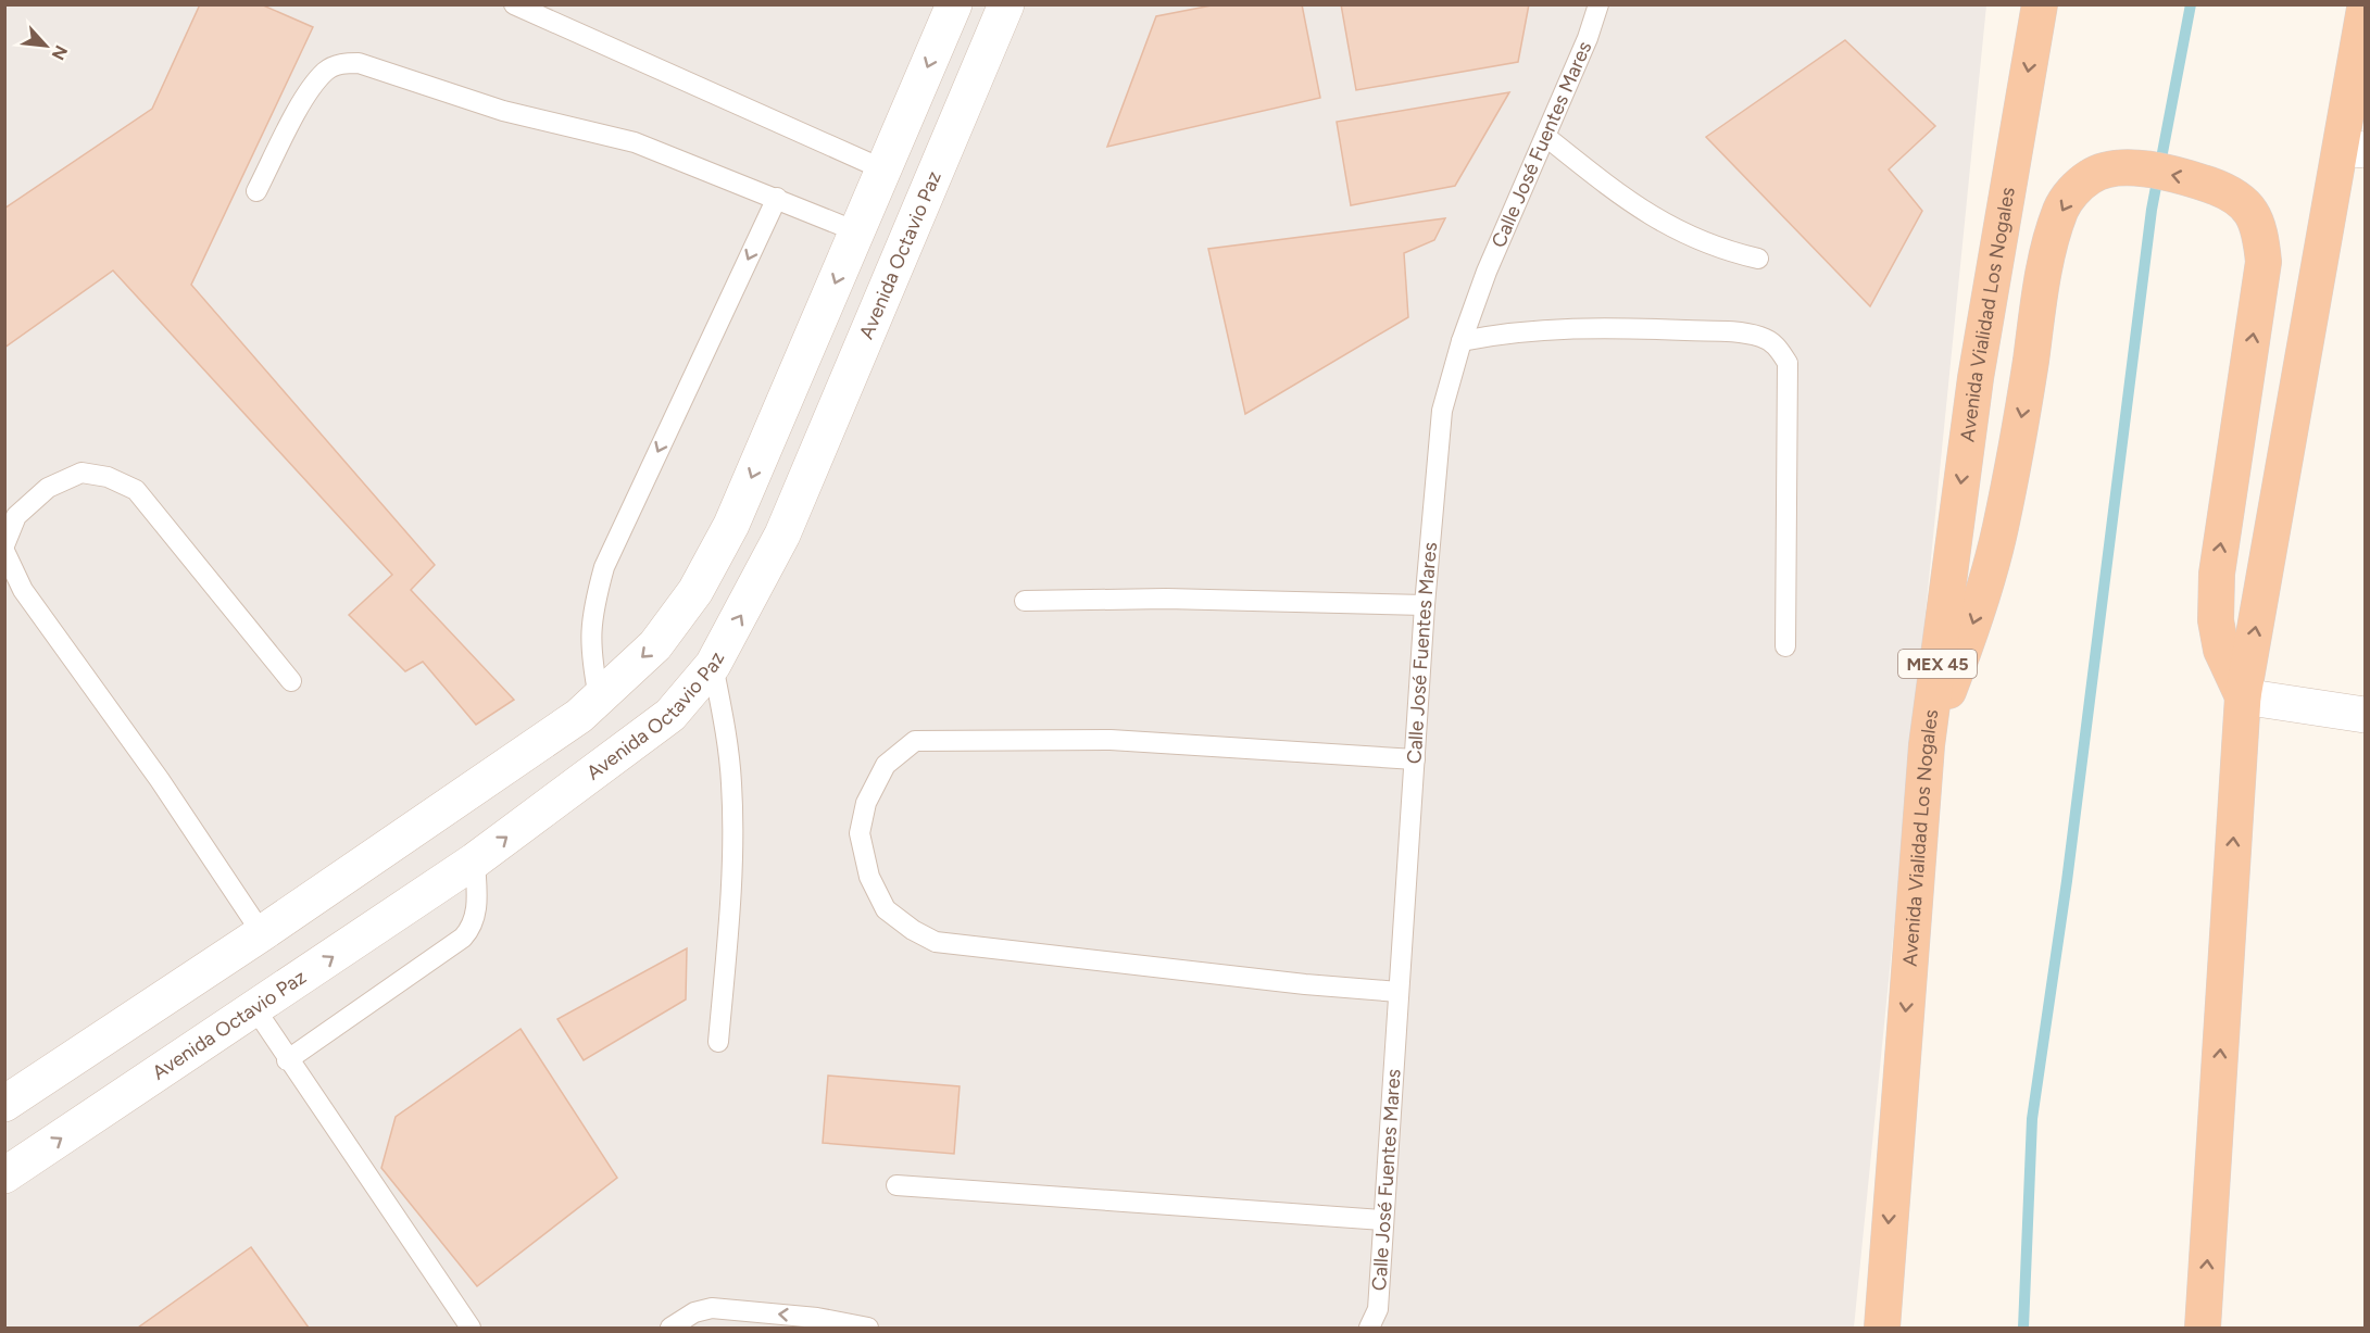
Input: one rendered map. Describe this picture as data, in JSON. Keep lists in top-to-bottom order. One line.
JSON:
{"streets":{"highway":["Avenida Vialidad Los Nogales","MEX 45"],"street":["Avenida Octavio Paz"],"lane":["Calle José Fuentes Mares"]},"north":"bottom right"}
